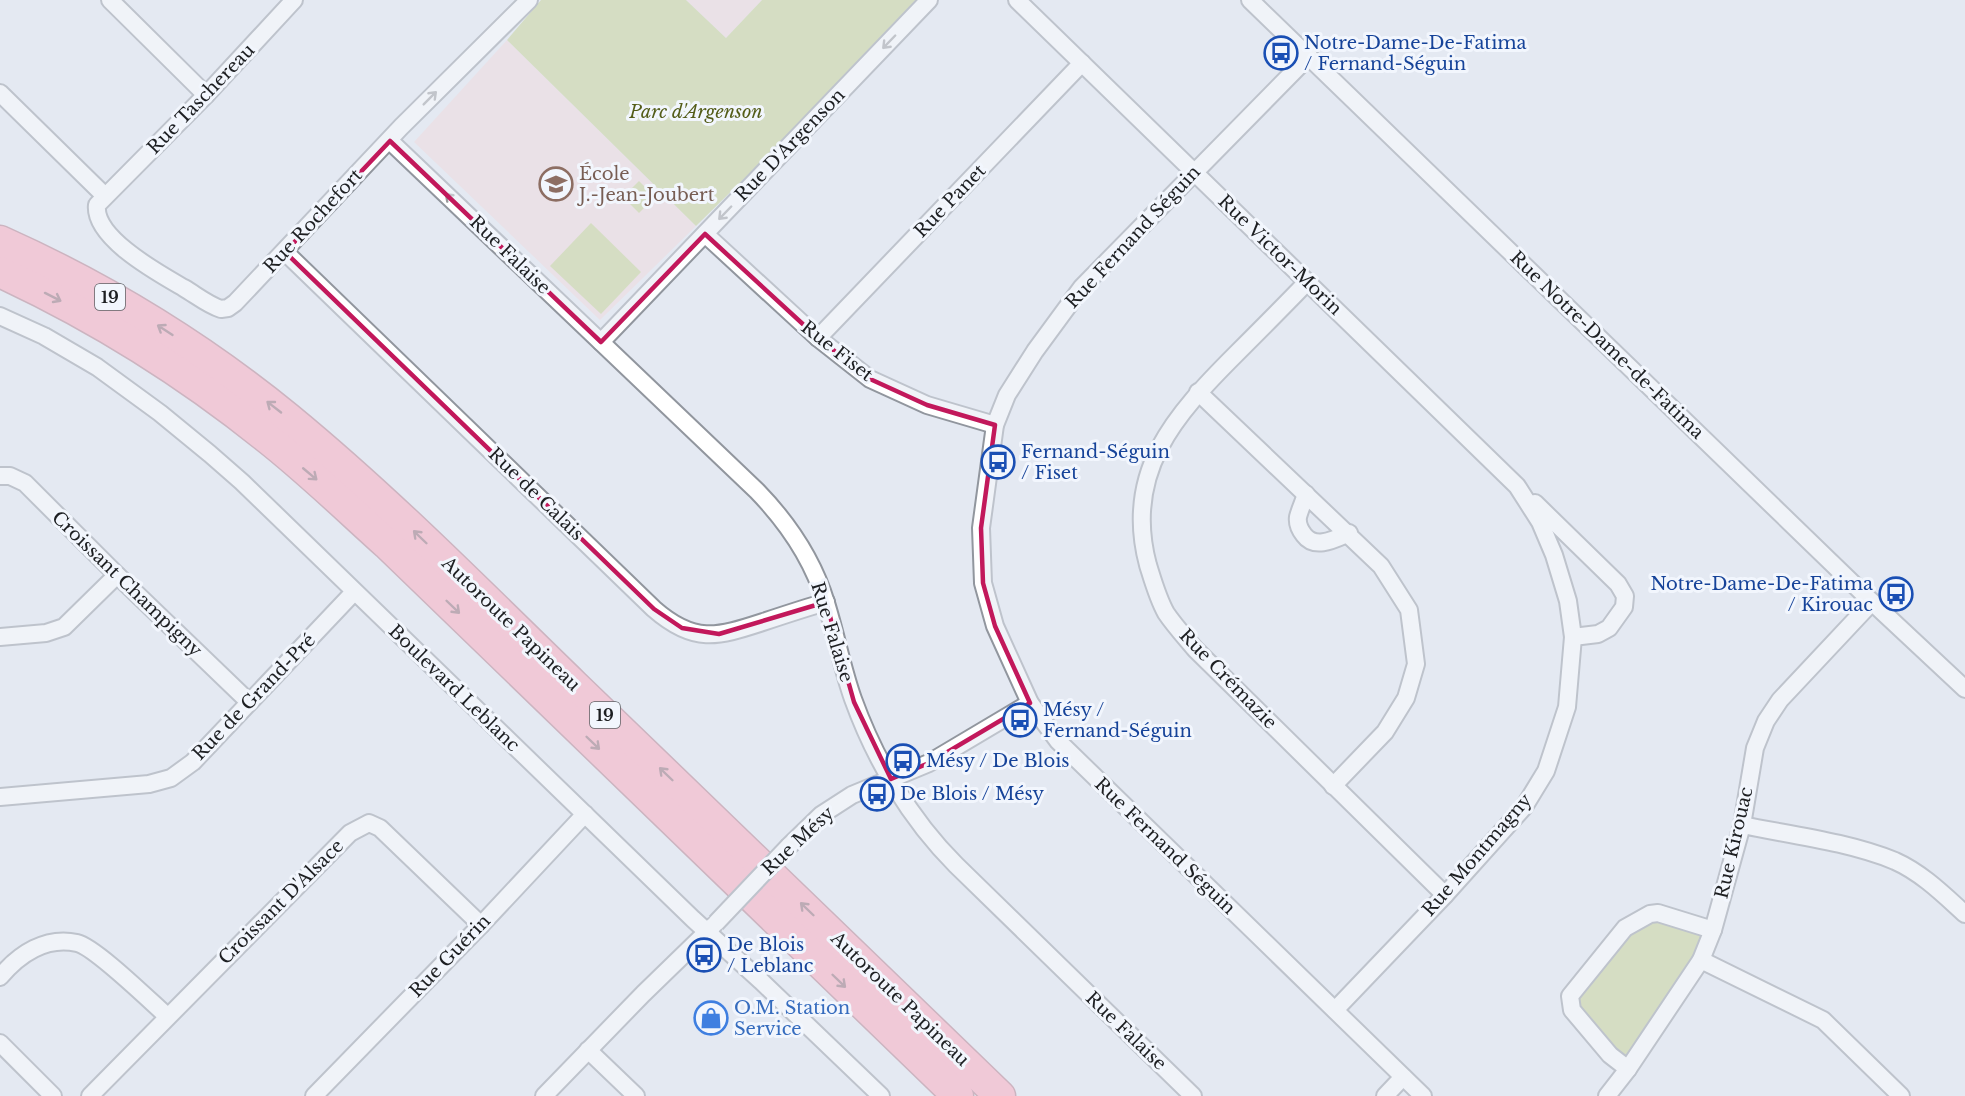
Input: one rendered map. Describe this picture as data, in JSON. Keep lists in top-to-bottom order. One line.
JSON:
{"streets":{"highway":["19","Autoroute Papineau"],"street":["Rue Taschereau","Rue D'Argenson","Rue Panet","Rue Rochefort","Rue Fernand Séguin","Rue Falaise","Rue Victor-Morin","Rue Notre-Dame-de-Fatima","Rue Fiset","Rue de Calais","Croissant Champigny","Rue Crémazie","Boulevard Leblanc","Rue de Grand-Pré","Rue Mésy","Rue Kirouac","Rue Montmagny","Croissant D'Alsace","Rue Guérin"]},"crossings":[["Rue Taschereau","Rue Rochefort"],["Rue D'Argenson","Rue Falaise"],["Rue D'Argenson","Rue Fiset"],["Rue Panet","Rue Victor-Morin"],["Rue Panet","Rue Fiset"],["Rue Rochefort","Rue Falaise"],["Rue Rochefort","Rue de Calais"],["Rue Fernand Séguin","Rue Victor-Morin"],["Rue Fernand Séguin","Rue Notre-Dame-de-Fatima"],["Rue Fernand Séguin","Rue Fiset"],["Rue Fernand Séguin","Rue Mésy"],["Rue Fernand Séguin","Rue Montmagny"],["Rue Falaise","Rue de Calais"],["Rue Falaise","Rue Mésy"],["Rue Victor-Morin","Rue Crémazie"],["Rue Victor-Morin","Rue Montmagny"],["Rue Notre-Dame-de-Fatima","Rue Kirouac"],["Croissant Champigny","Rue de Grand-Pré"],["Rue Crémazie","Rue Montmagny"],["Boulevard Leblanc","Rue de Grand-Pré"],["Boulevard Leblanc","Rue Mésy"],["Boulevard Leblanc","Rue Guérin"],["Croissant D'Alsace","Rue Guérin"]],"one_way":["Rue D'Argenson"],"parks":["Parc d'Argenson"],"places":{"bus stop":["Notre-Dame-De-Fatima / Fernand-Séguin","Fernand-Séguin / Fiset","Notre-Dame-De-Fatima / Kirouac","Mésy / Fernand-Séguin","Mésy / De Blois","De Blois / Mésy","De Blois / Leblanc"],"school or university":["École J.-Jean-Joubert"],"shop":["O.M. Station Service"]}}
